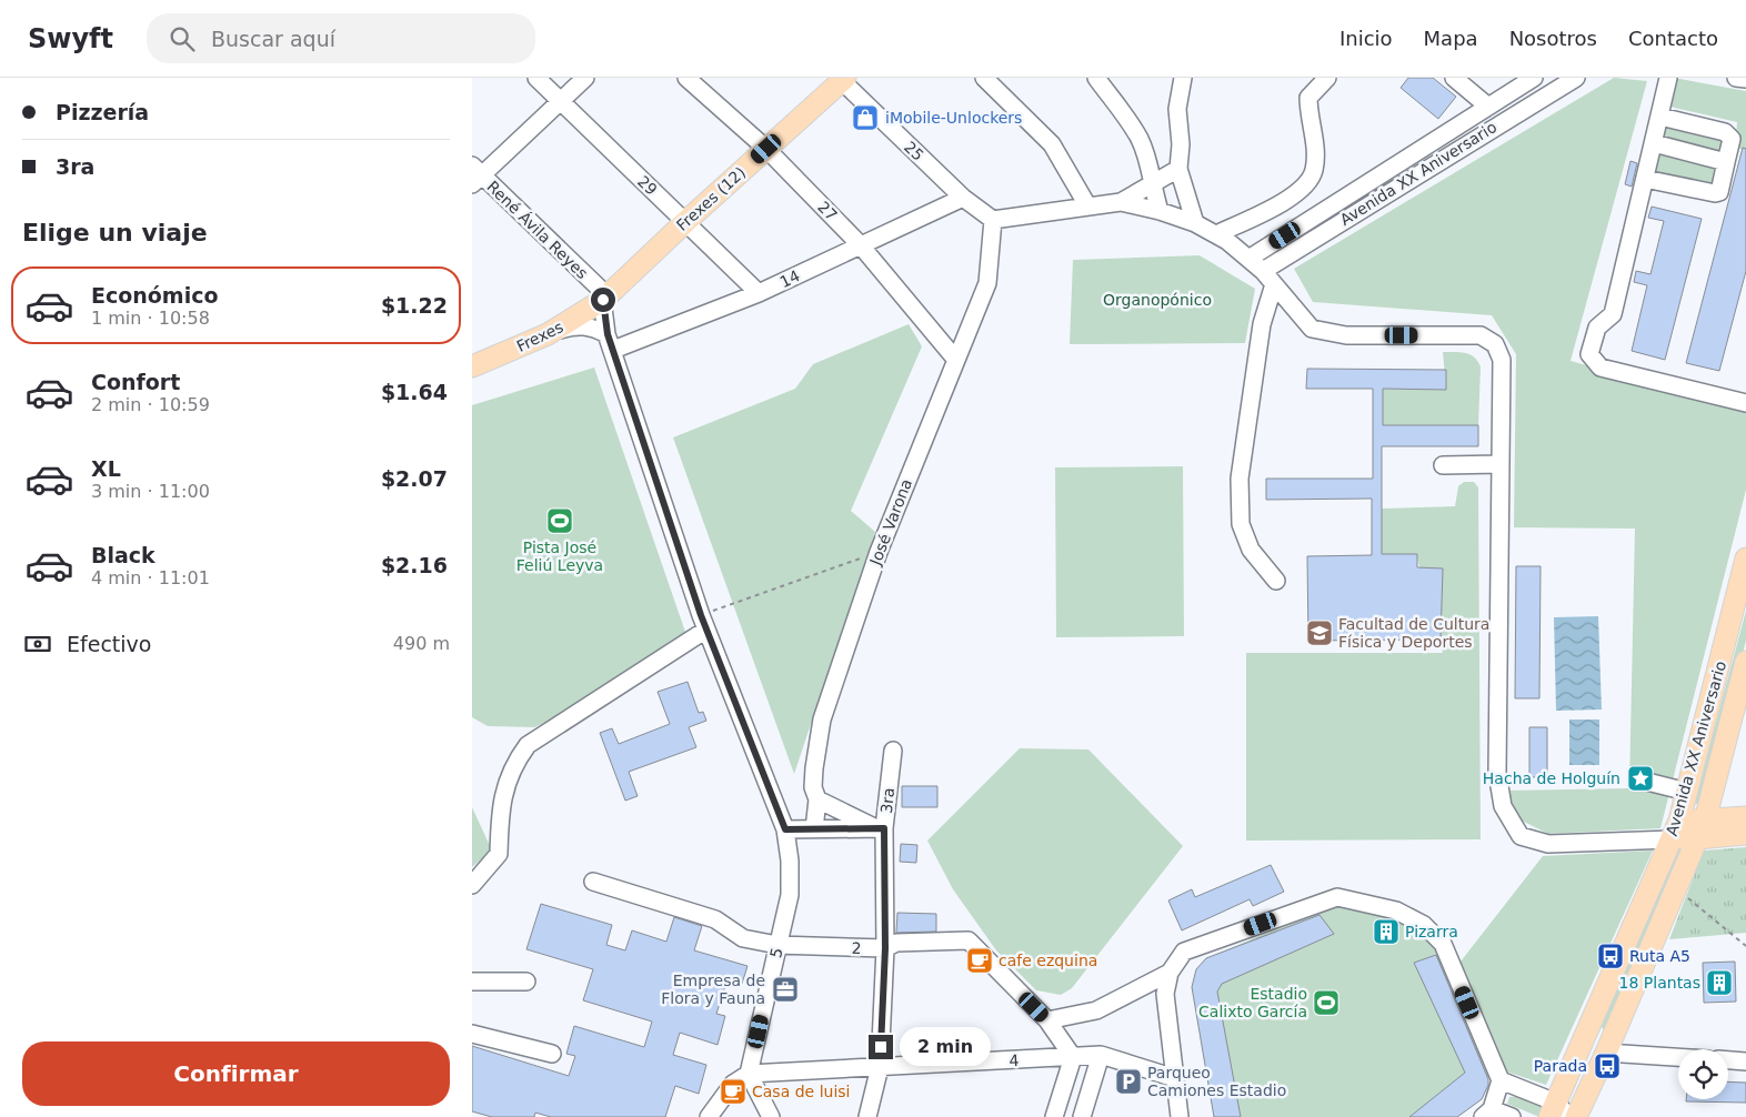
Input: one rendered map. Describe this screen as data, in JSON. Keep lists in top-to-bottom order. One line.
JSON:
{"streets":{"main road":["Avenida XX Aniversario","Frexes (12)","Frexes"],"street":["25","29","27","René Ávila Reyes","14","José Varona","3ra","2","5","4"]},"crossings":[["25","Frexes (12)"],["25","14"],["25","José Varona"],["29","Frexes (12)"],["29","14"],["Frexes (12)","27"],["Frexes (12)","René Ávila Reyes"],["Frexes (12)","Frexes"],["27","14"],["27","José Varona"],["René Ávila Reyes","14"],["René Ávila Reyes","Frexes"],["René Ávila Reyes","5"],["3ra","2"],["3ra","4"],["2","5"],["5","4"]],"parks":["Organopónico"],"places":{"shop":["iMobile-Unlockers"],"sports":["Pista José Feliú Leyva","Estadio Calixto García"],"school or university":["Facultad de Cultura Física y Deportes"],"place":["Hacha de Holguín"],"building":["Pizarra","18 Plantas"],"bus stop":["Ruta A5","Parada"],"cafe":["cafe ezquina","Casa de luisi"],"office":["Empresa de Flora y Fauna"],"parking":["Parqueo Camiones Estadio"]},"page":{"header":"Swyft","search":"Buscar aquí","nav":["Inicio","Mapa","Nosotros","Contacto"],"banner":["Pizzería","3ra"],"heading":"Elige un viaje","list":[{"name":"Económico","note":"1 min · 10:58","value":"$1.22"},{"name":"Confort","note":"2 min · 10:59","value":"$1.64"},{"name":"XL","note":"3 min · 11:00","value":"$2.07"},{"name":"Black","note":"4 min · 11:01","value":"$2.16"}],"pay":["Efectivo","490 m"],"bubble":"2 min","buttons":"Confirmar"}}
